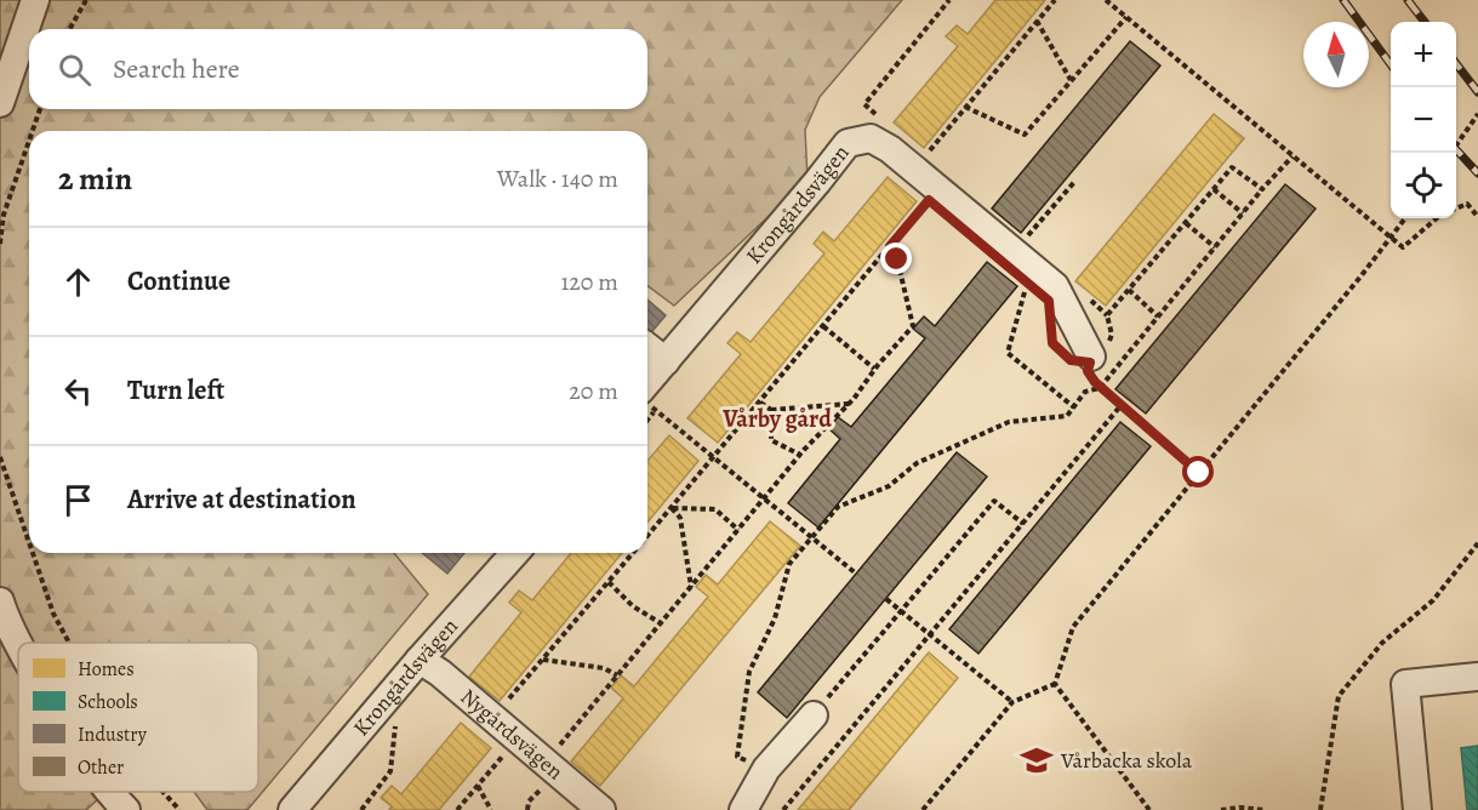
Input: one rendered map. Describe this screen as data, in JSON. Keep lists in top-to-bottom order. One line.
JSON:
{"streets":{"street":["Krongårdsvägen","Nygårdsvägen"]},"crossings":[["Krongårdsvägen","Nygårdsvägen"]],"districts":["Vårby gård"],"places":{"school or university":["Vårbacka skola"]},"legend":["Homes","Schools","Industry","Other"],"north":"top","page":{"map_buttons":["+","−"],"search":"Search here","heading":["2 min","Walk · 140 m"],"list":[["Continue","120 m"],["Turn left","20 m"],"Arrive at destination"]}}
